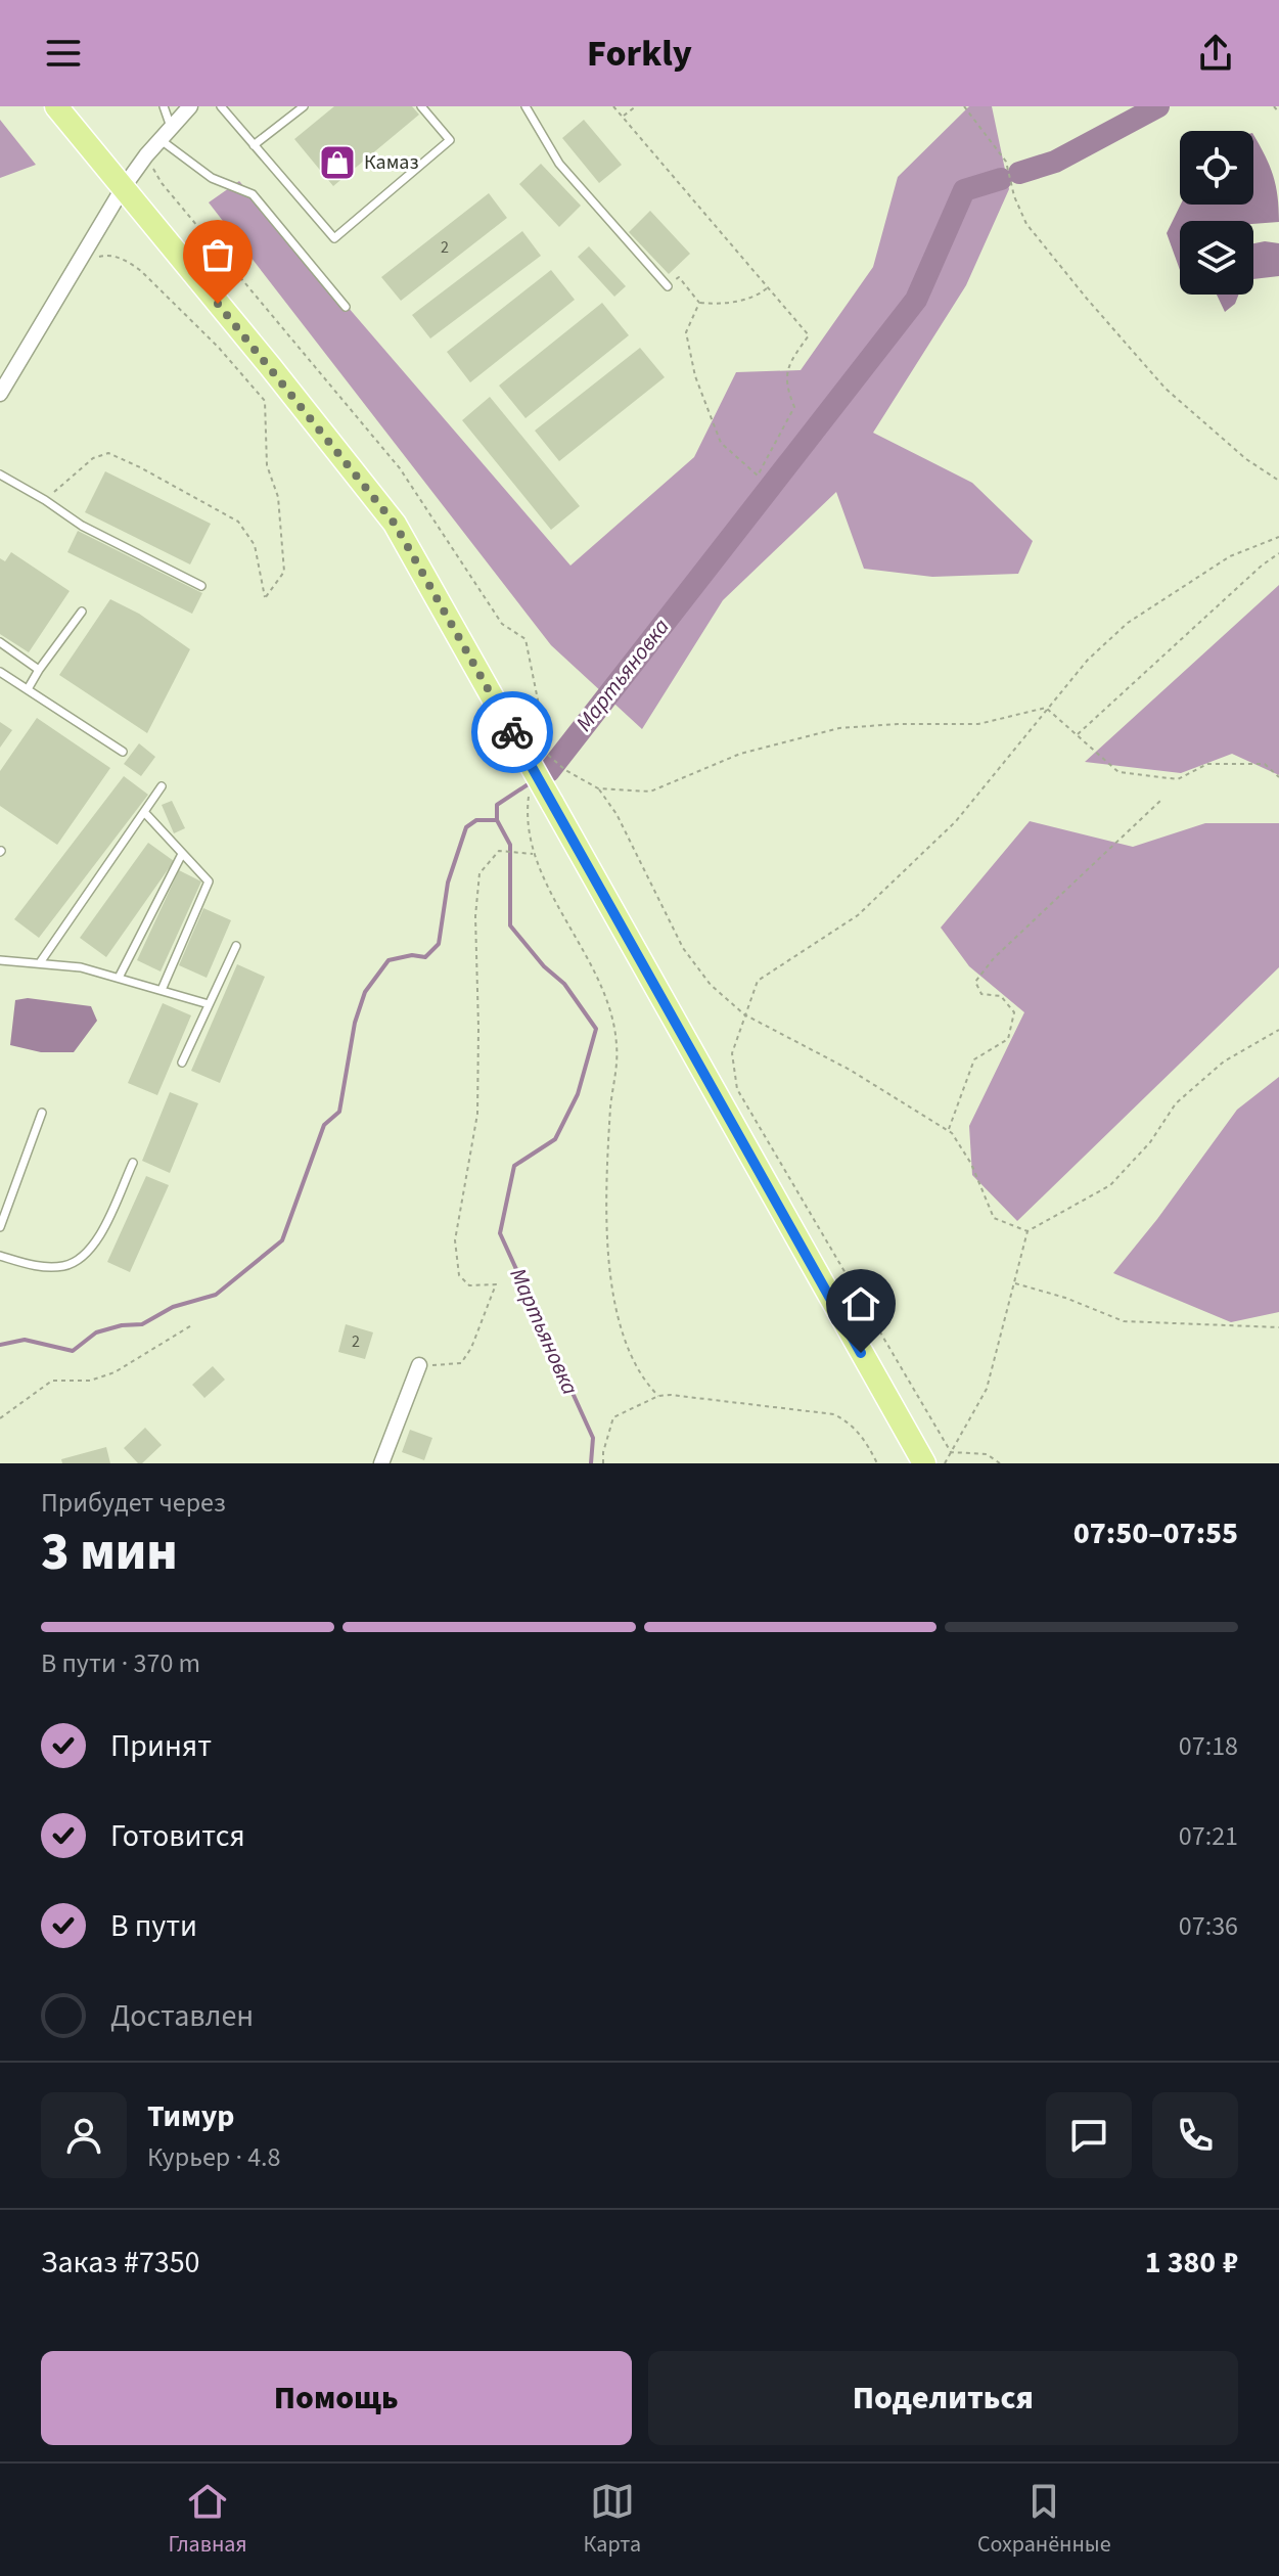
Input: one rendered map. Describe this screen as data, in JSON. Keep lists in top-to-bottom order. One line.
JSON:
{"water":["Мартьяновка"],"places":{"shop":["Камаз"]},"house_numbers":["2","2"],"page":{"header":"Forkly","heading":["3 мин","Прибудет через","07:50–07:55"],"panel":["Тимур","Курьер · 4.8","Заказ #7350","1 380 ₽"],"bar":"В пути · 370 m","list":[["Принят","07:18"],["Готовится","07:21"],["В пути","07:36"],"Доставлен"],"buttons":["Помощь","Поделиться"],"tabs":["Главная","Карта","Сохранённые"]}}
